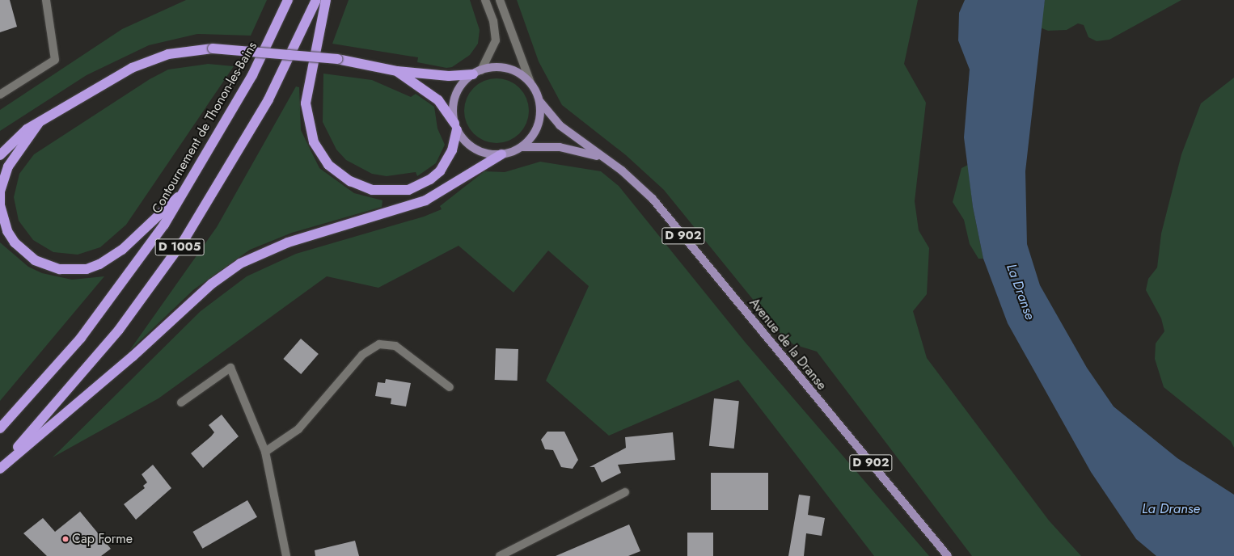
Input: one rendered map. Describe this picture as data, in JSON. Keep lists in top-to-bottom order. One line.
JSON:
{"streets":{"highway":["Contournement de Thonon-les-Bains","D 1005"],"main road":["D 902","Avenue de la Dranse"]},"water":["La Dranse"],"places":["Cap Forme"]}
